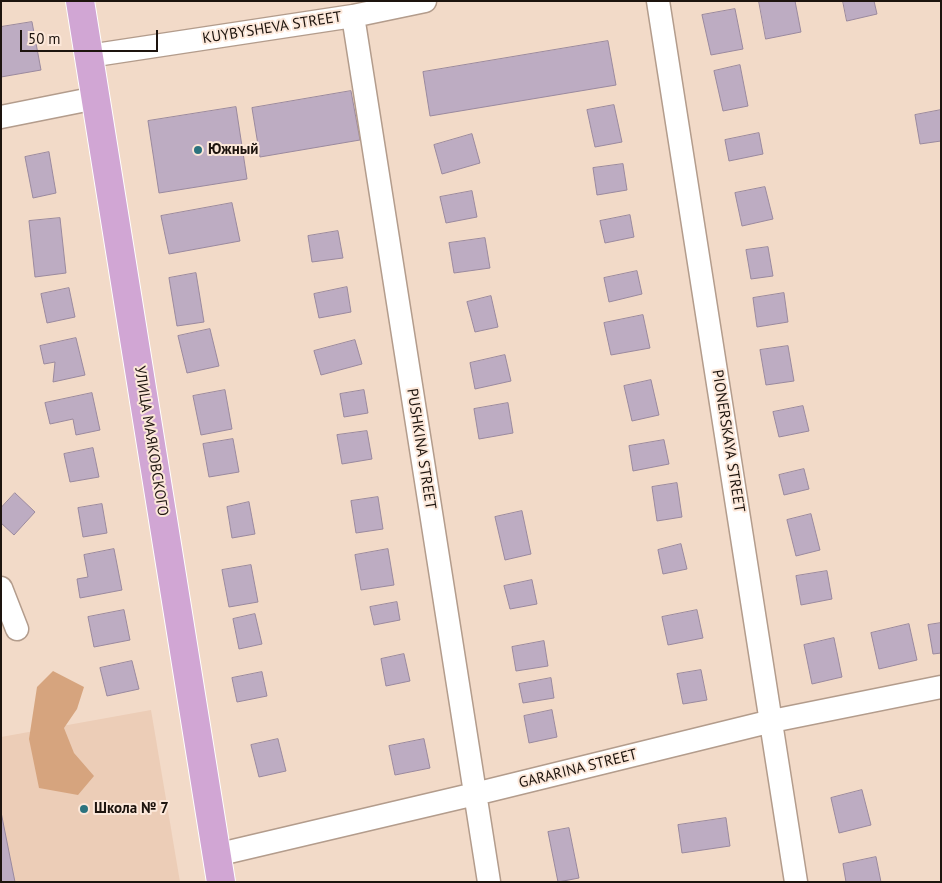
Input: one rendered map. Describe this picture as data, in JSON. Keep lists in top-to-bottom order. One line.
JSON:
{"streets":{"main road":["УЛИЦА МАЯКОВСКОГО"],"street":["KUYBYSHEVA STREET","PIONERSKAYA STREET","PUSHKINA STREET","GARARINA STREET"]},"crossings":[["KUYBYSHEVA STREET","УЛИЦА МАЯКОВСКОГО"],["KUYBYSHEVA STREET","PUSHKINA STREET"],["УЛИЦА МАЯКОВСКОГО","GARARINA STREET"],["PIONERSKAYA STREET","GARARINA STREET"],["PUSHKINA STREET","GARARINA STREET"]],"places":["Южный","Школа № 7"],"scale_bar":"50 m"}
